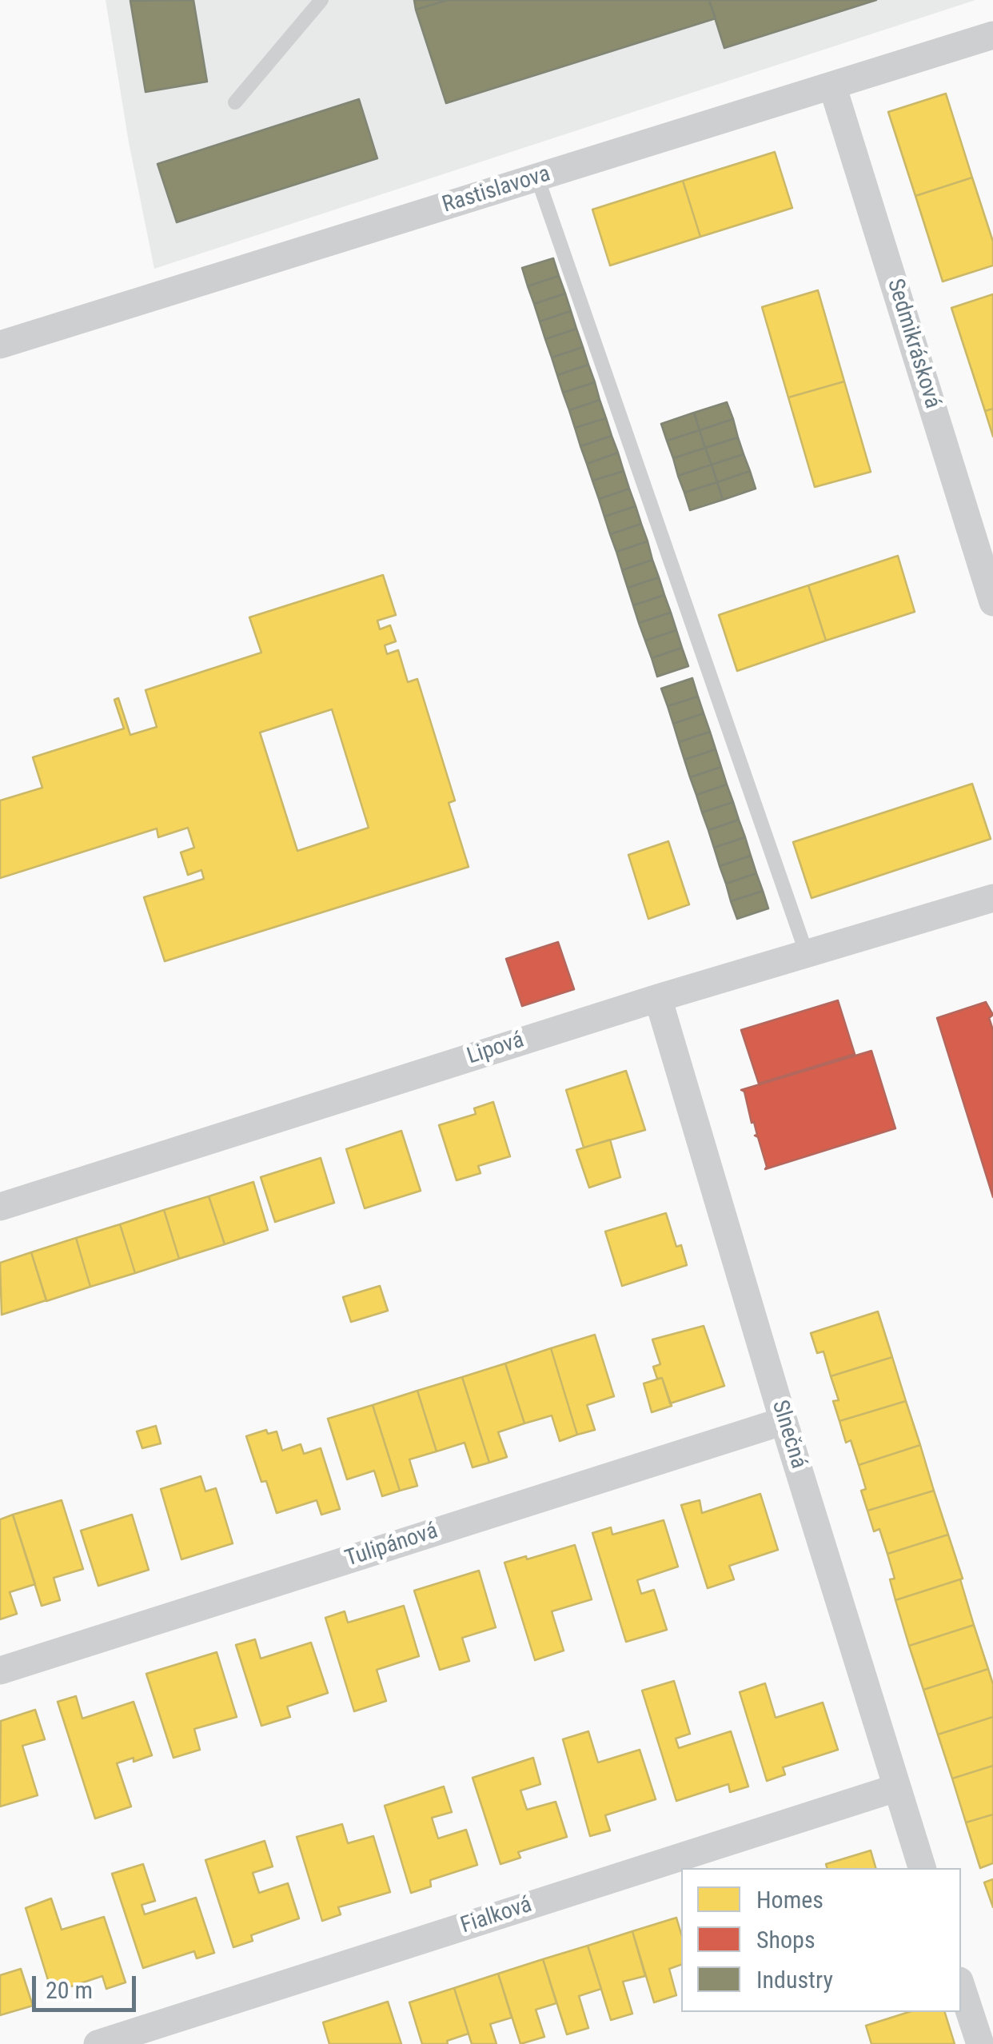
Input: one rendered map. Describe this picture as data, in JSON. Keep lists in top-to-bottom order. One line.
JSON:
{"streets":{"street":["Rastislavova","Sedmikrásková","Lipová","Slnečná","Tulipánová","Fialková"]},"crossings":[["Rastislavova","Sedmikrásková"],["Lipová","Slnečná"],["Slnečná","Tulipánová"],["Slnečná","Fialková"]],"legend":["Homes","Shops","Industry"],"scale_bar":"20 m"}
